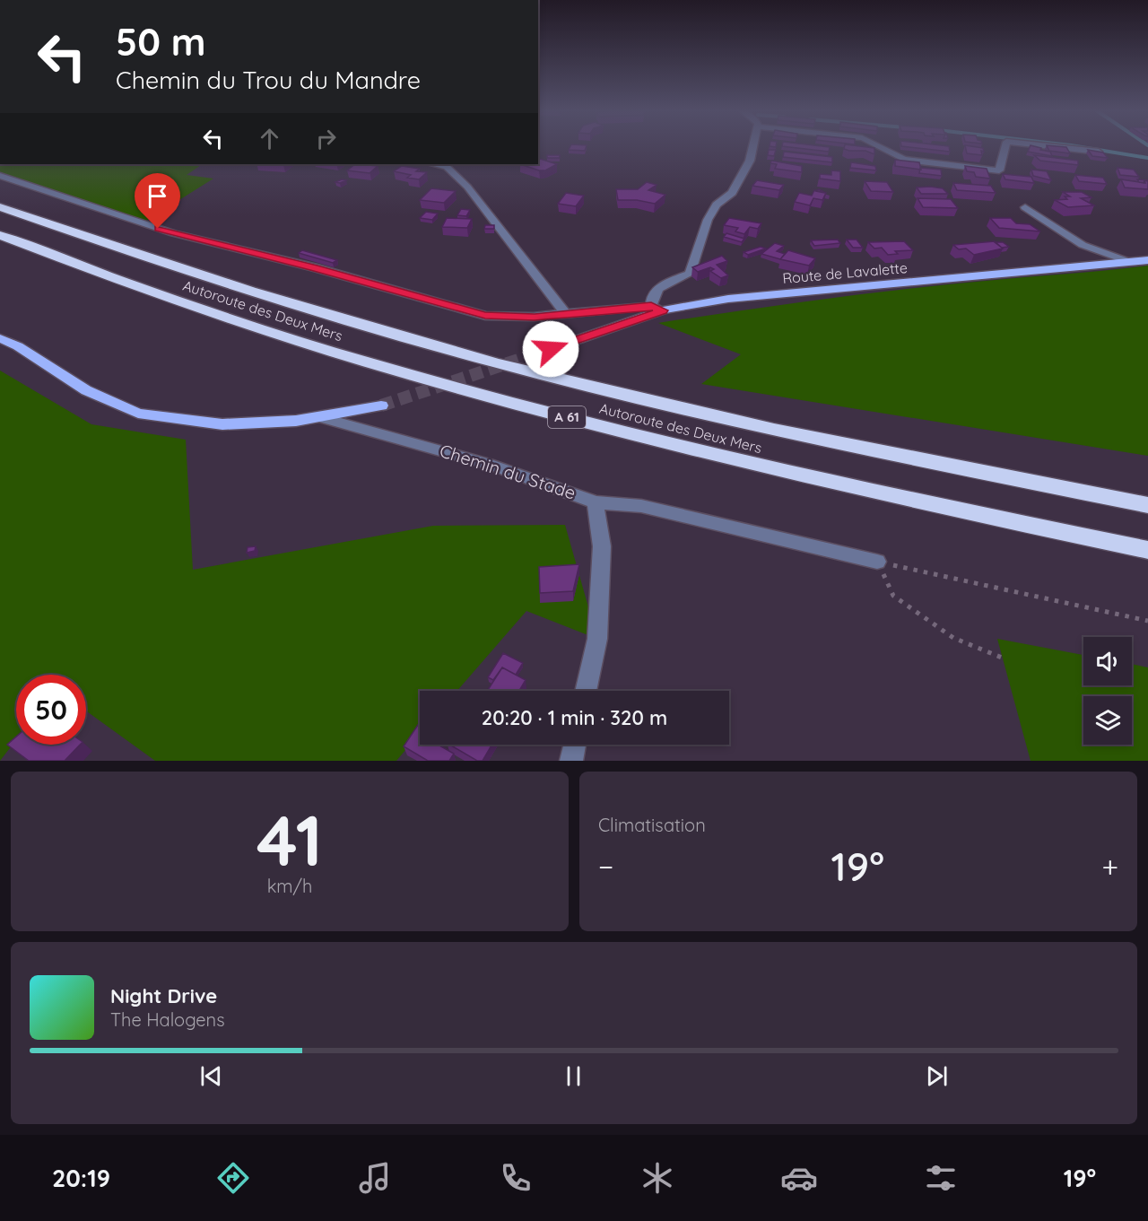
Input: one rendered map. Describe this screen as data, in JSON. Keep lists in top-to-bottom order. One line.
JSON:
{"streets":{"highway":["Autoroute des Deux Mers","A 61"],"main road":["Route de Lavalette"],"street":["Chemin du Stade"]},"page":{"turn":["50 m","Chemin du Trou du Mandre"],"limit":"50","trip":"20:20 · 1 min · 320 m","tile":[["41","km/h"],"Climatisation"],"heat":["−","19°","+"],"song":["Night Drive","The Halogens"],"tabs":["20:19","19°"]}}
